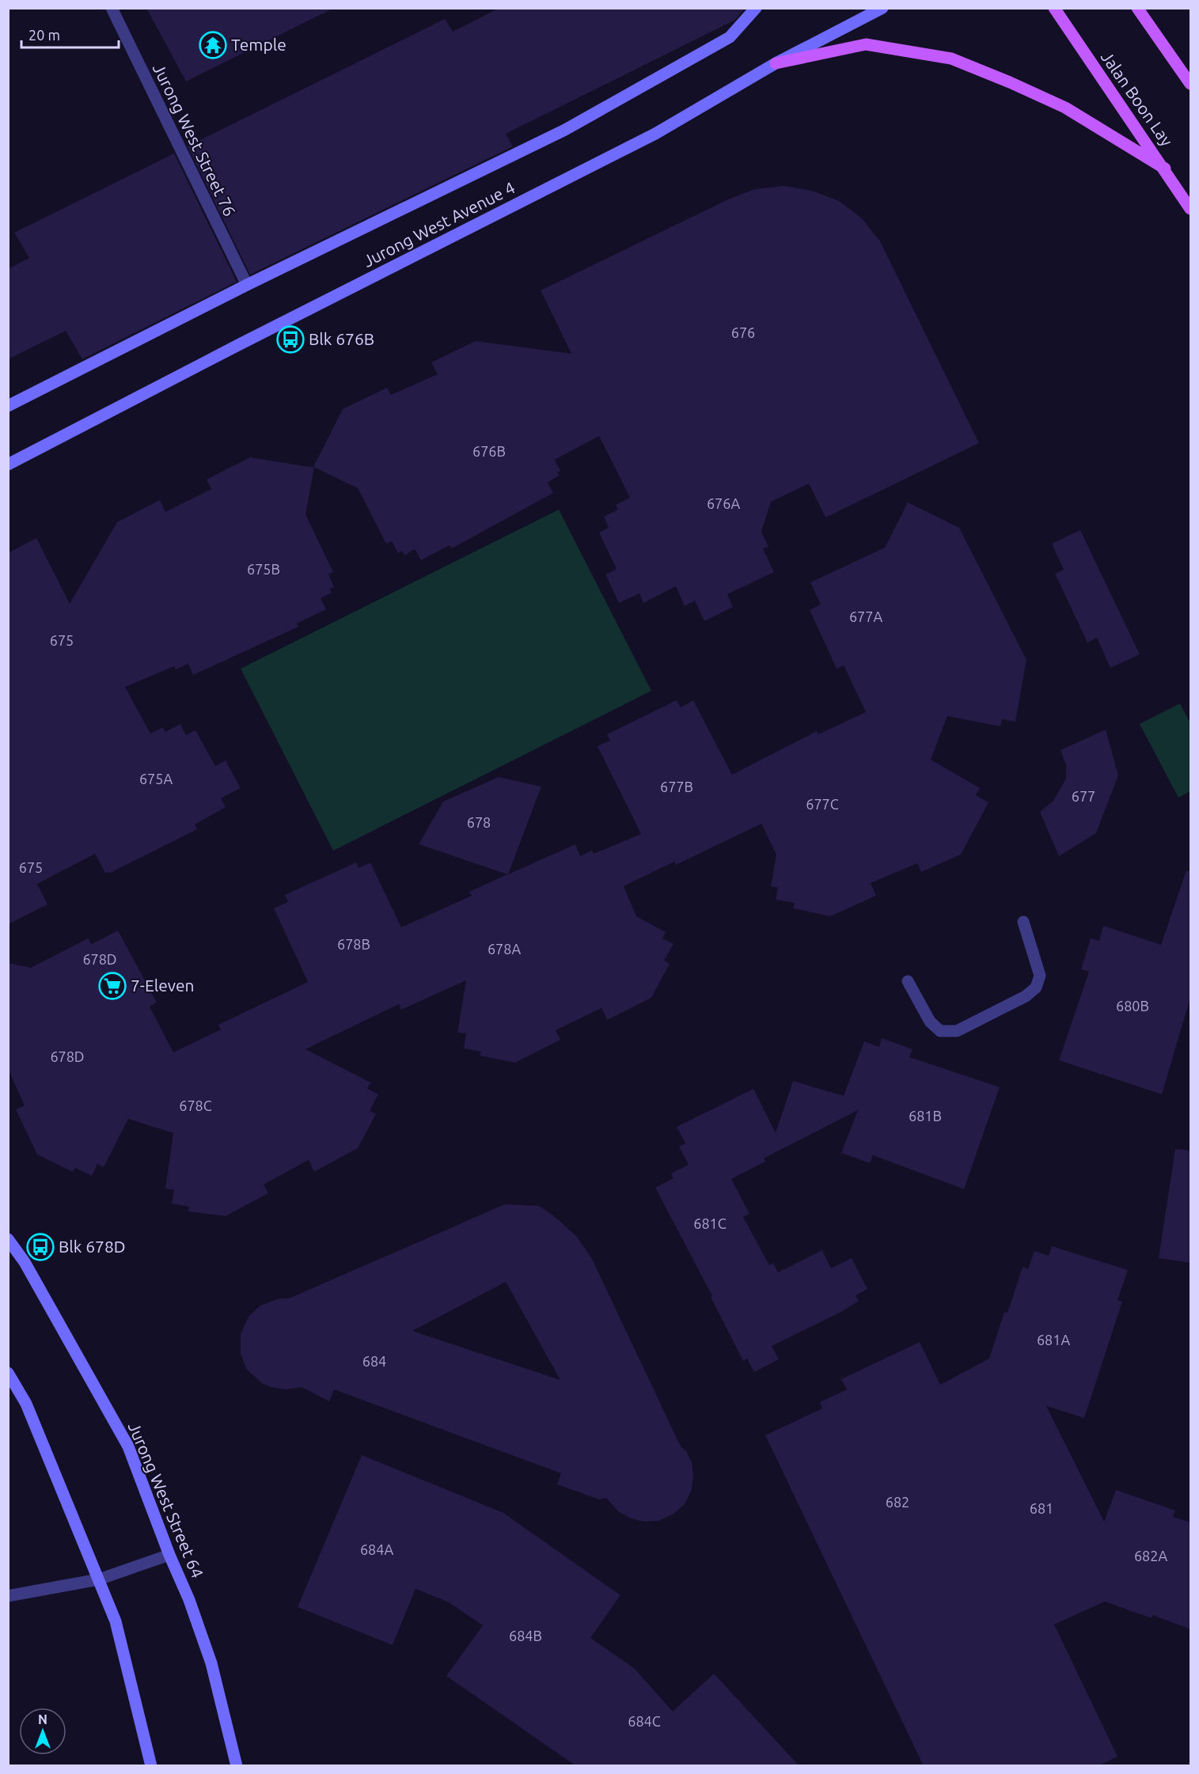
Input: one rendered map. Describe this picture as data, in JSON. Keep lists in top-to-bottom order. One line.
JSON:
{"streets":{"main road":["Jalan Boon Lay","Jurong West Avenue 4","Jurong West Street 64"],"street":["Jurong West Street 76"]},"crossings":[["Jurong West Street 76","Jurong West Avenue 4"]],"places":{"temple":["Temple"],"bus stop":["Blk 676B","Blk 678D"],"supermarket":["7-Eleven"]},"house_numbers":["676","676B","676A","675B","677A","675","675A","677B","677","677C","678","675","678B","678A","678D","680B","678D","678C","681B","681C","681A","684","682","681","684A","682A","684B","684C"],"scale_bar":"20 m","north":"top"}
